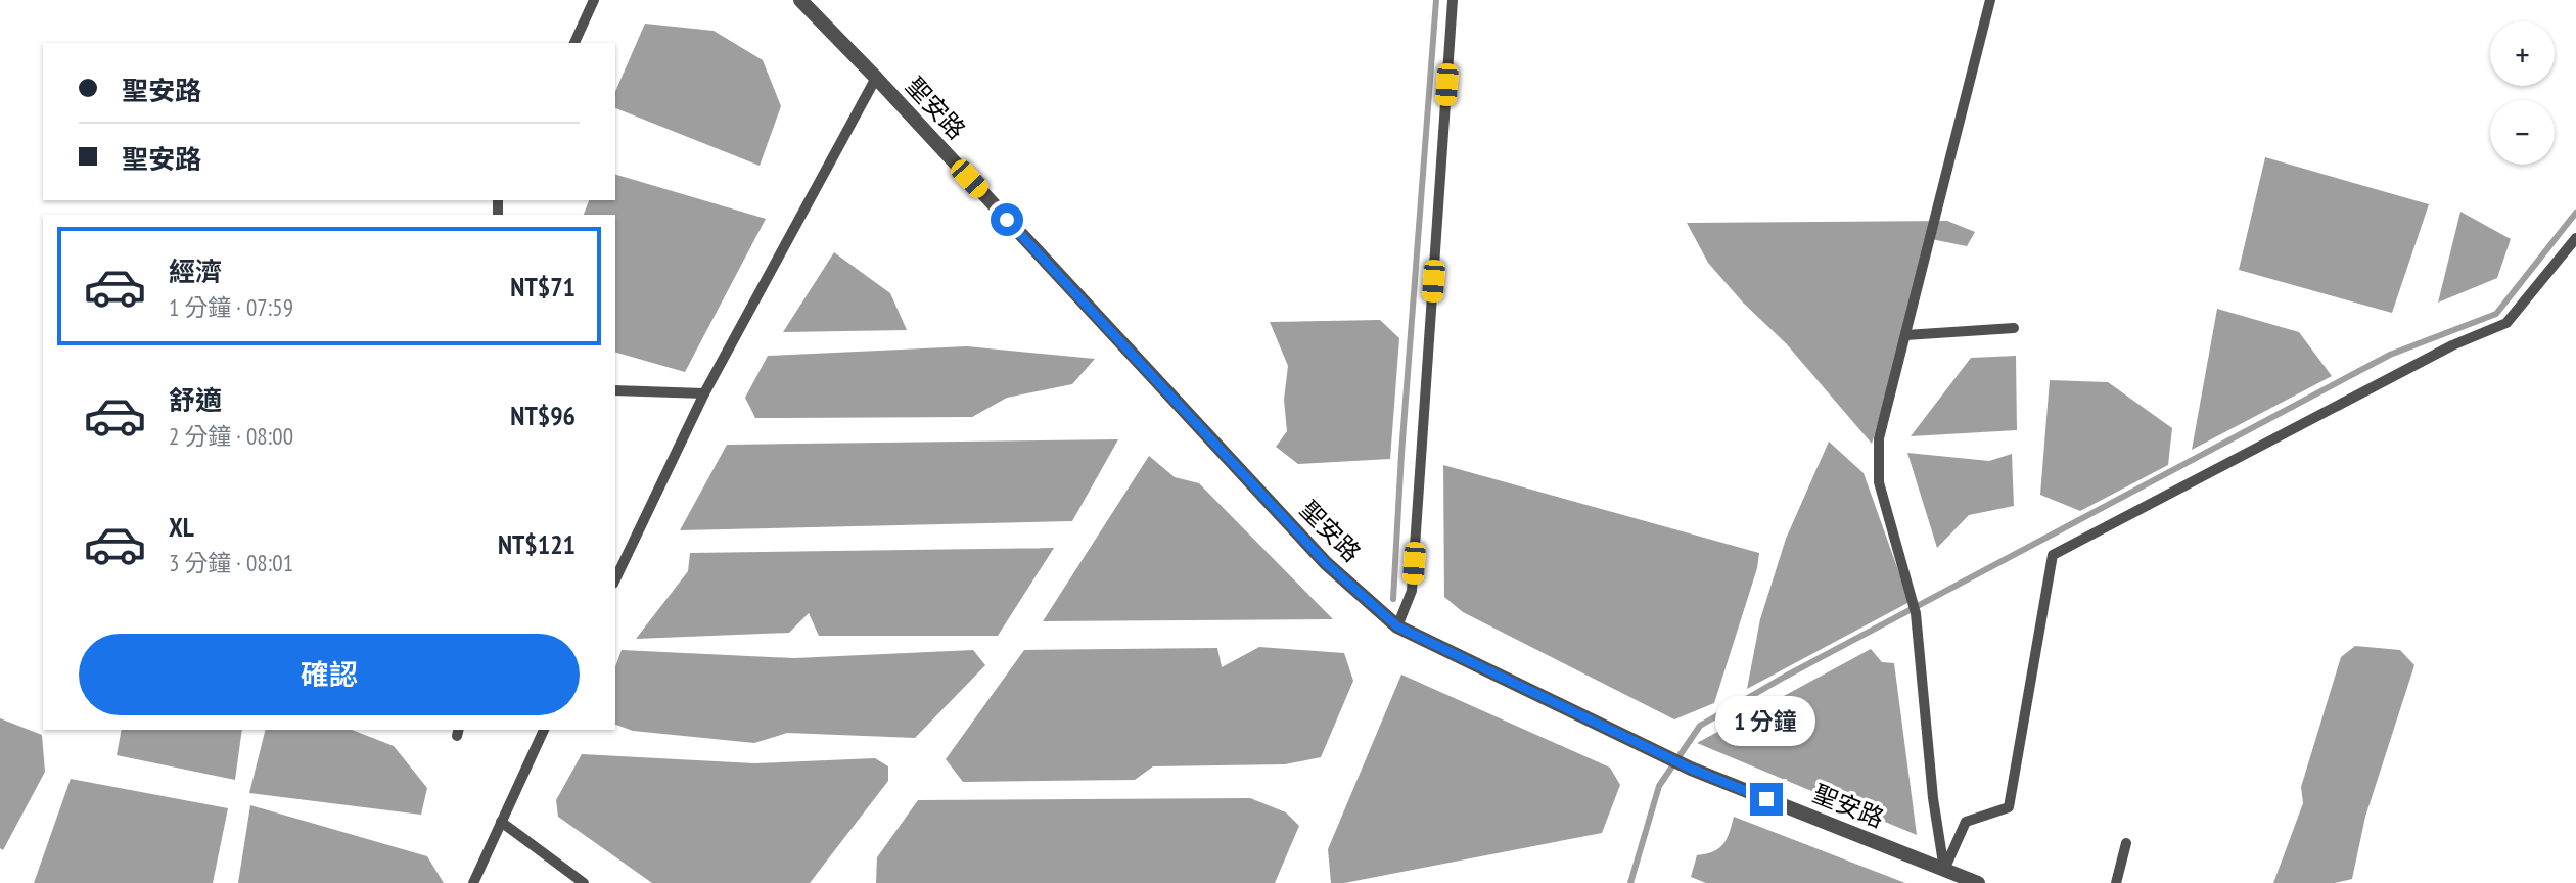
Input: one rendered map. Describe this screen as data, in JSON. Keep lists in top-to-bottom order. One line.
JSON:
{"streets":{"street":["聖安路"]},"page":{"map_buttons":["+","−"],"banner":["聖安路","聖安路"],"list":[{"name":"經濟","note":"1 分鐘 · 07:59","value":"NT$71"},{"name":"舒適","note":"2 分鐘 · 08:00","value":"NT$96"},{"name":"XL","note":"3 分鐘 · 08:01","value":"NT$121"}],"buttons":"確認","bubble":"1 分鐘"}}
